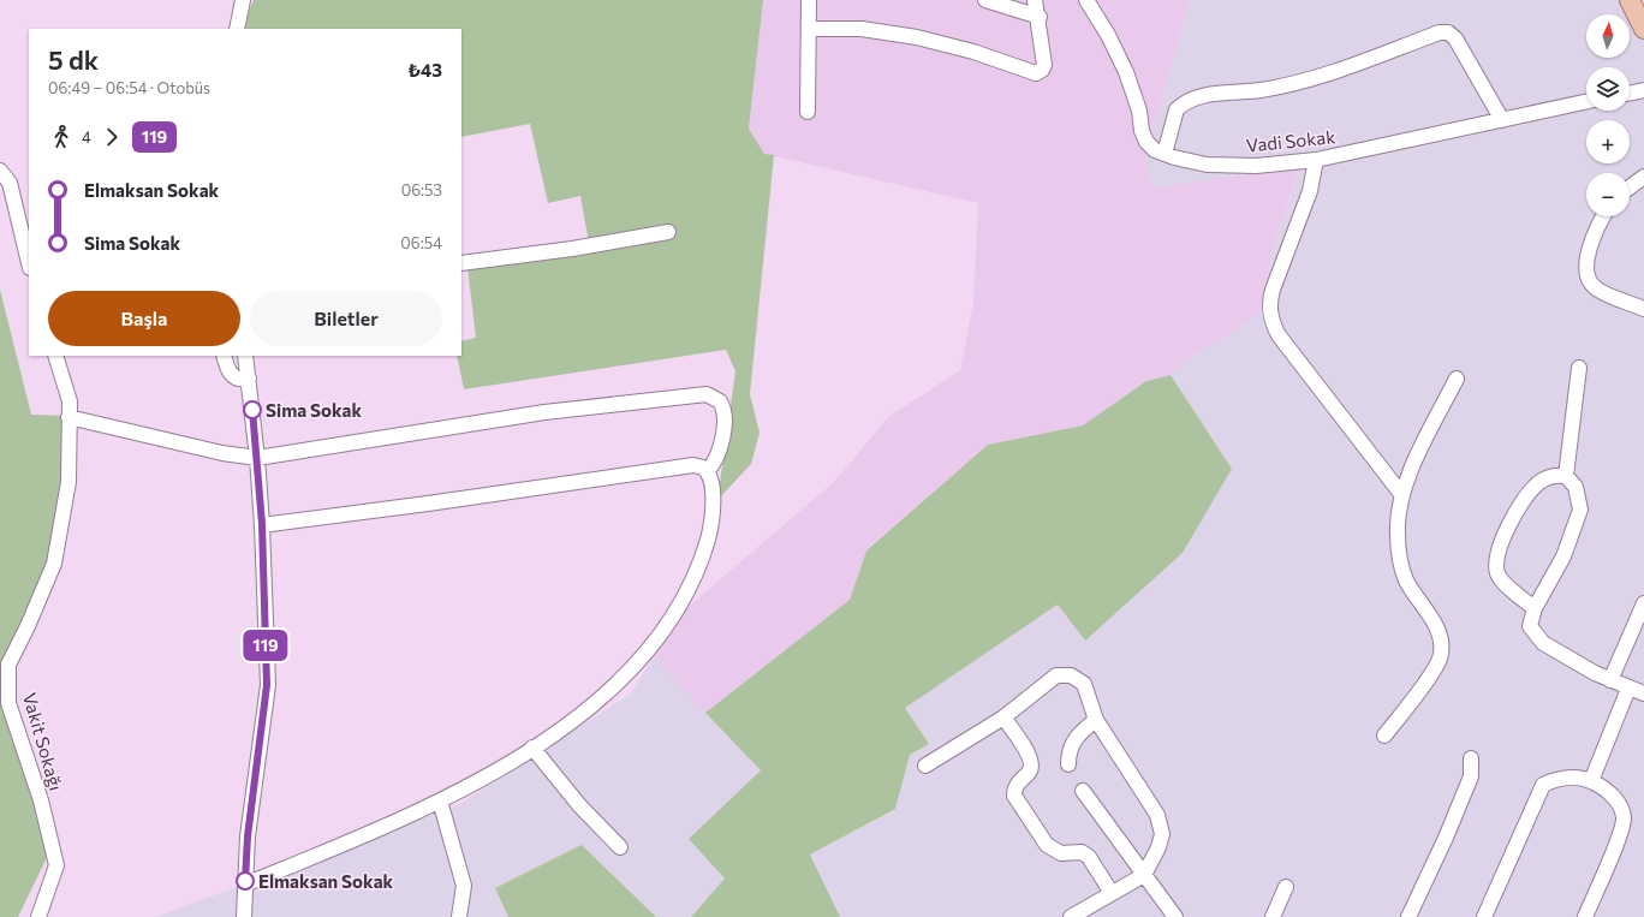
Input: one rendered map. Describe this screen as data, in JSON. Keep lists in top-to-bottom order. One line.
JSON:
{"streets":{"street":["Vadi Sokak","Vakit Sokağı"]},"places":["Sima Sokak","Elmaksan Sokak"],"lines":["bus line 119"],"north":"top","page":{"on_map":"119","map_buttons":["+","−"],"heading":["5 dk","06:49 – 06:54 · Otobüs","₺43"],"legs":["4","119"],"list":[{"name":"Elmaksan Sokak","value":"06:53"},{"name":"Sima Sokak","value":"06:54"}],"buttons":["Başla","Biletler"]}}
